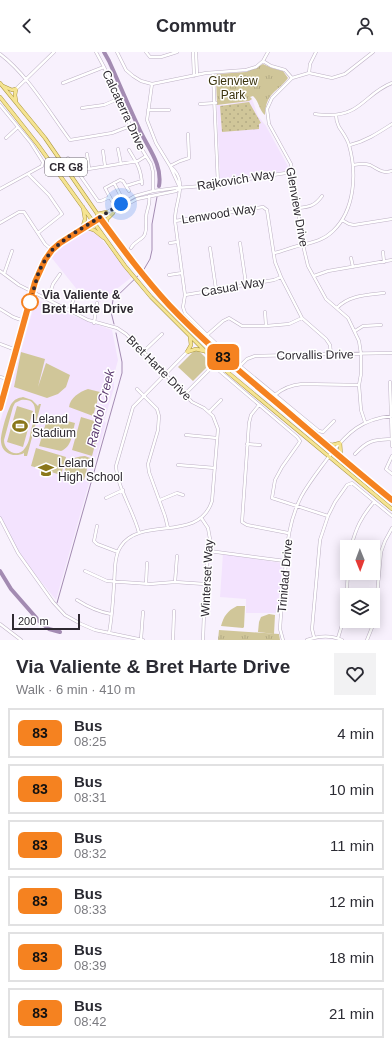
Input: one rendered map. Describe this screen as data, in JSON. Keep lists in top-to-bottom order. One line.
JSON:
{"streets":{"main road":["CR G8"],"street":["Calcaterra Drive","Rajkovich Way","Glenview Drive","Lenwood Way","Casual Way","Corvallis Drive","Bret Harte Drive","Trinidad Drive","Winterset Way"]},"crossings":[["Calcaterra Drive","Rajkovich Way"],["CR G8","Rajkovich Way"],["CR G8","Trinidad Drive"],["Rajkovich Way","Glenview Drive"],["Glenview Drive","Corvallis Drive"],["Glenview Drive","Trinidad Drive"],["Lenwood Way","Casual Way"],["Lenwood Way","Corvallis Drive"]],"water":["Randol Creek"],"parks":["Glenview Park"],"places":{"other":["Via Valiente & Bret Harte Drive"],"sports":["Leland Stadium"],"school or university":["Leland High School"]},"lines":["bus line 83"],"scale_bar":"200 m","north":"bottom","page":{"header":"Commutr","on_map":"83","scale":"200 m","heading":["Via Valiente & Bret Harte Drive","Walk · 6 min · 410 m"],"list":[{"mark":"83","name":"Bus","note":"08:25","value":"4 min"},{"mark":"83","name":"Bus","note":"08:31","value":"10 min"},{"mark":"83","name":"Bus","note":"08:32","value":"11 min"},{"mark":"83","name":"Bus","note":"08:33","value":"12 min"},{"mark":"83","name":"Bus","note":"08:39","value":"18 min"},{"mark":"83","name":"Bus","note":"08:42","value":"21 min"}]}}
